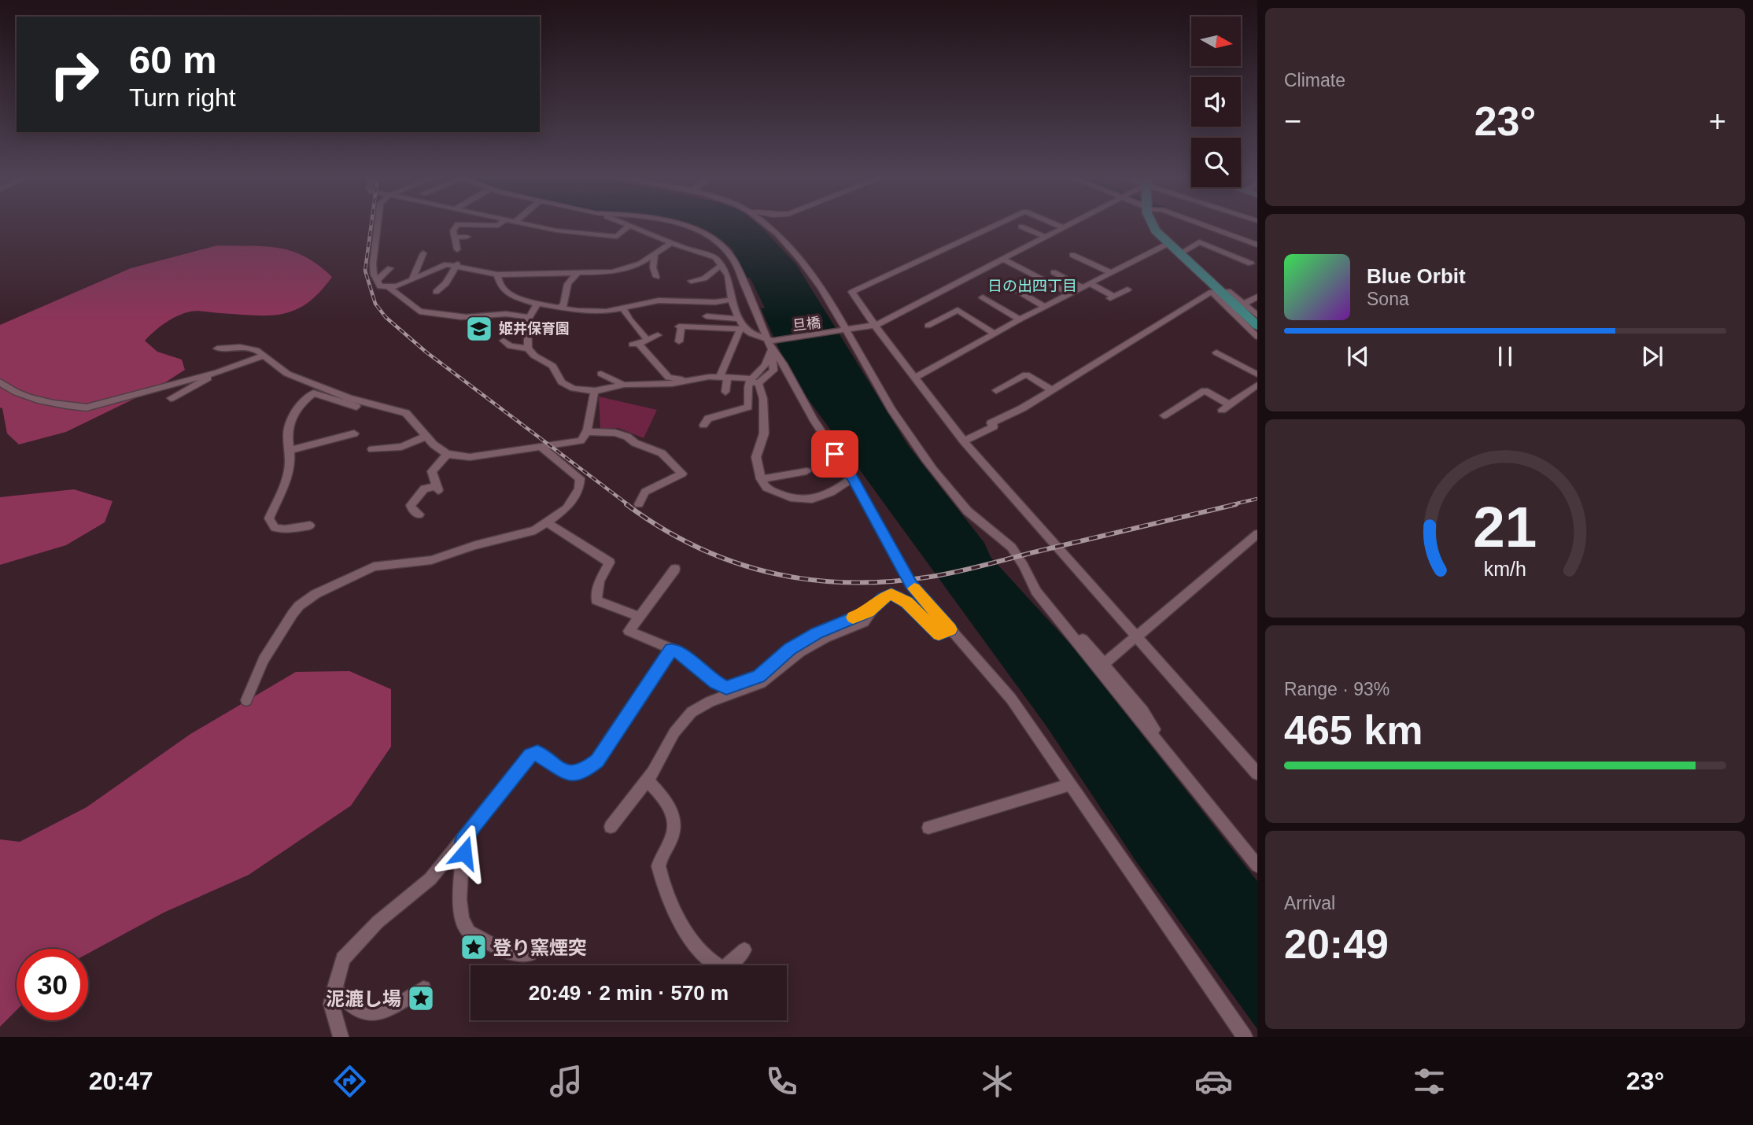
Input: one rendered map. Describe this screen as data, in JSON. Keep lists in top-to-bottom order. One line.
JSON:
{"streets":{"street":["旦橋"]},"districts":["日の出四丁目"],"places":{"school or university":["姫井保育園"],"place":["登り窯煙突","泥漉し場"]},"north":"right","page":{"tile":["Climate",["Range · 93%","465 km"],["Arrival","20:49"]],"turn":["60 m","Turn right"],"heat":["−","23°","+"],"song":["Blue Orbit","Sona"],"limit":"30","trip":"20:49 · 2 min · 570 m","tabs":["20:47","23°"],"gauge":["21","km/h"]}}
